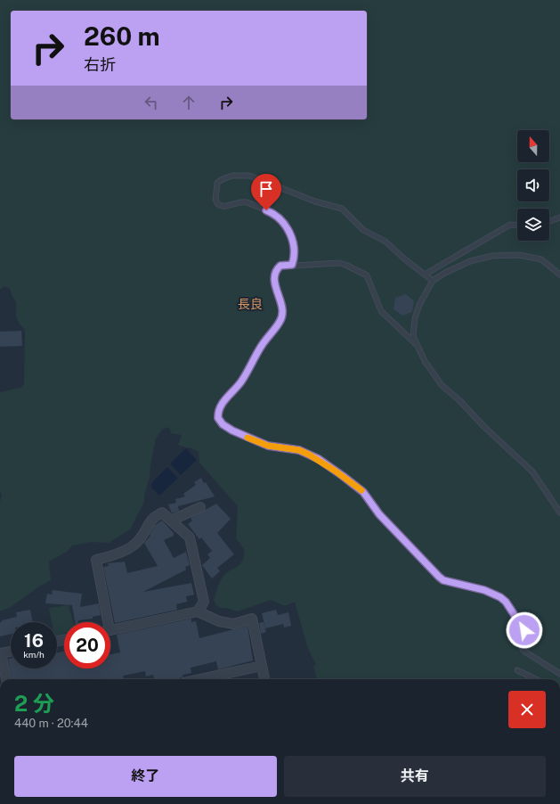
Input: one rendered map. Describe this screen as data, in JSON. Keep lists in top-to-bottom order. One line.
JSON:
{"districts":["長良"],"north":"top","page":{"turn":["260 m","右折"],"speed":"16 km/h","limit":"20","heading":["2 分","440 m · 20:44"],"buttons":["終了","共有"]}}
